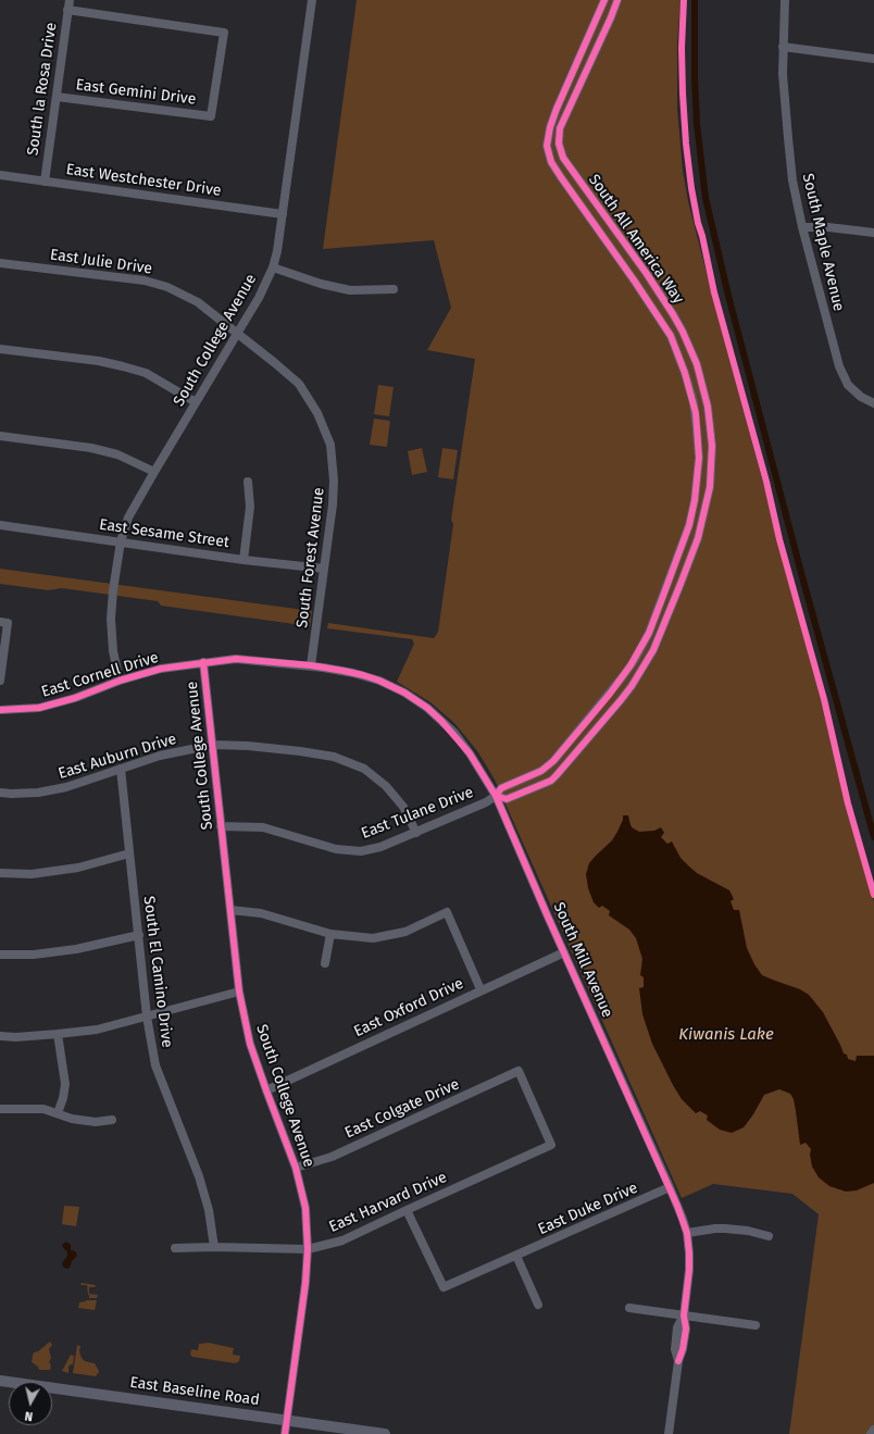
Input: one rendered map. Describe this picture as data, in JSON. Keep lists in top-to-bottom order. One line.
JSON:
{"streets":{"main road":["East Baseline Road"],"street":["South la Rosa Drive","East Gemini Drive","East Westchester Drive","South All America Way","South Maple Avenue","East Julie Drive","South College Avenue","East Sesame Street","South Forest Avenue","East Cornell Drive","East Auburn Drive","East Tulane Drive","South Mill Avenue","South El Camino Drive","East Oxford Drive","East Colgate Drive","East Harvard Drive","East Duke Drive"]},"crossings":[["South la Rosa Drive","East Gemini Drive"],["South la Rosa Drive","East Westchester Drive"],["East Westchester Drive","South College Avenue"],["South All America Way","East Tulane Drive"],["South All America Way","South Mill Avenue"],["East Julie Drive","South College Avenue"],["East Julie Drive","South Forest Avenue"],["South College Avenue","East Sesame Street"],["South College Avenue","South Forest Avenue"],["South College Avenue","East Cornell Drive"],["South College Avenue","East Auburn Drive"],["South College Avenue","East Tulane Drive"],["South College Avenue","East Oxford Drive"],["South College Avenue","East Colgate Drive"],["South College Avenue","East Harvard Drive"],["South College Avenue","East Baseline Road"],["East Sesame Street","South Forest Avenue"],["South Forest Avenue","East Cornell Drive"],["South Forest Avenue","South Mill Avenue"],["East Cornell Drive","South Mill Avenue"],["East Auburn Drive","East Tulane Drive"],["East Auburn Drive","South El Camino Drive"],["East Tulane Drive","South Mill Avenue"],["South Mill Avenue","East Oxford Drive"],["South Mill Avenue","East Duke Drive"],["South El Camino Drive","East Harvard Drive"],["East Colgate Drive","East Harvard Drive"],["East Harvard Drive","East Duke Drive"]],"water":["Kiwanis Lake"],"north":"bottom"}
